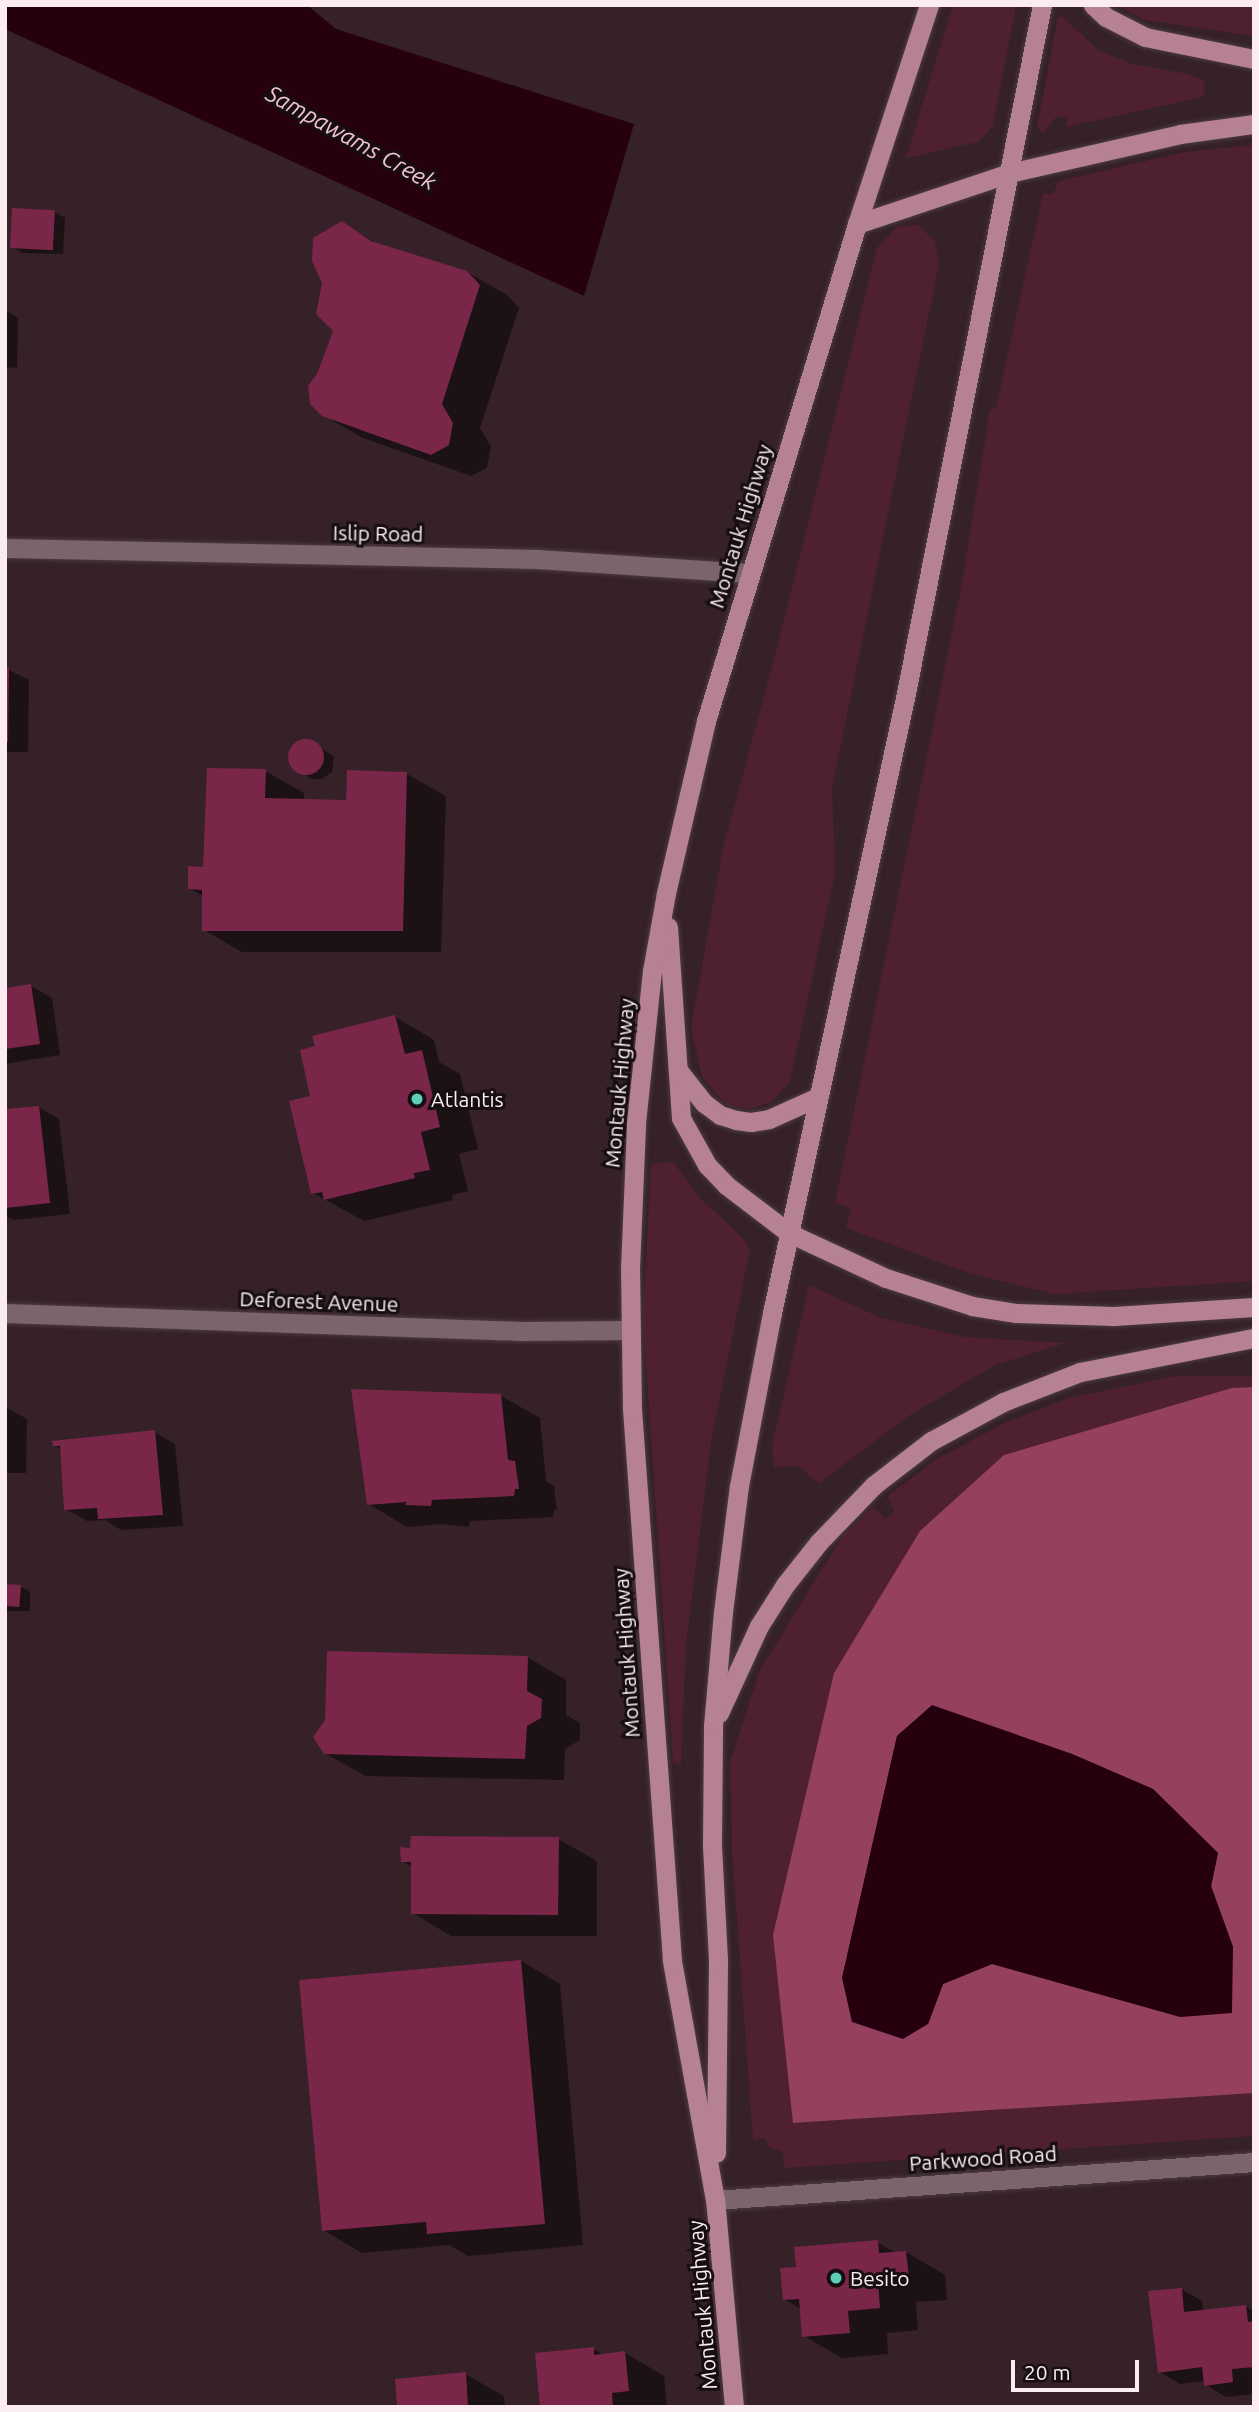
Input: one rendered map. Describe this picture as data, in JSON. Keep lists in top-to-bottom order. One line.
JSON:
{"streets":{"main road":["Montauk Highway"],"street":["Islip Road","Deforest Avenue","Parkwood Road"]},"crossings":[["Montauk Highway","Islip Road"],["Montauk Highway","Deforest Avenue"],["Montauk Highway","Parkwood Road"]],"water":["Sampawams Creek"],"places":["Atlantis","Besito"],"scale_bar":"20 m"}
